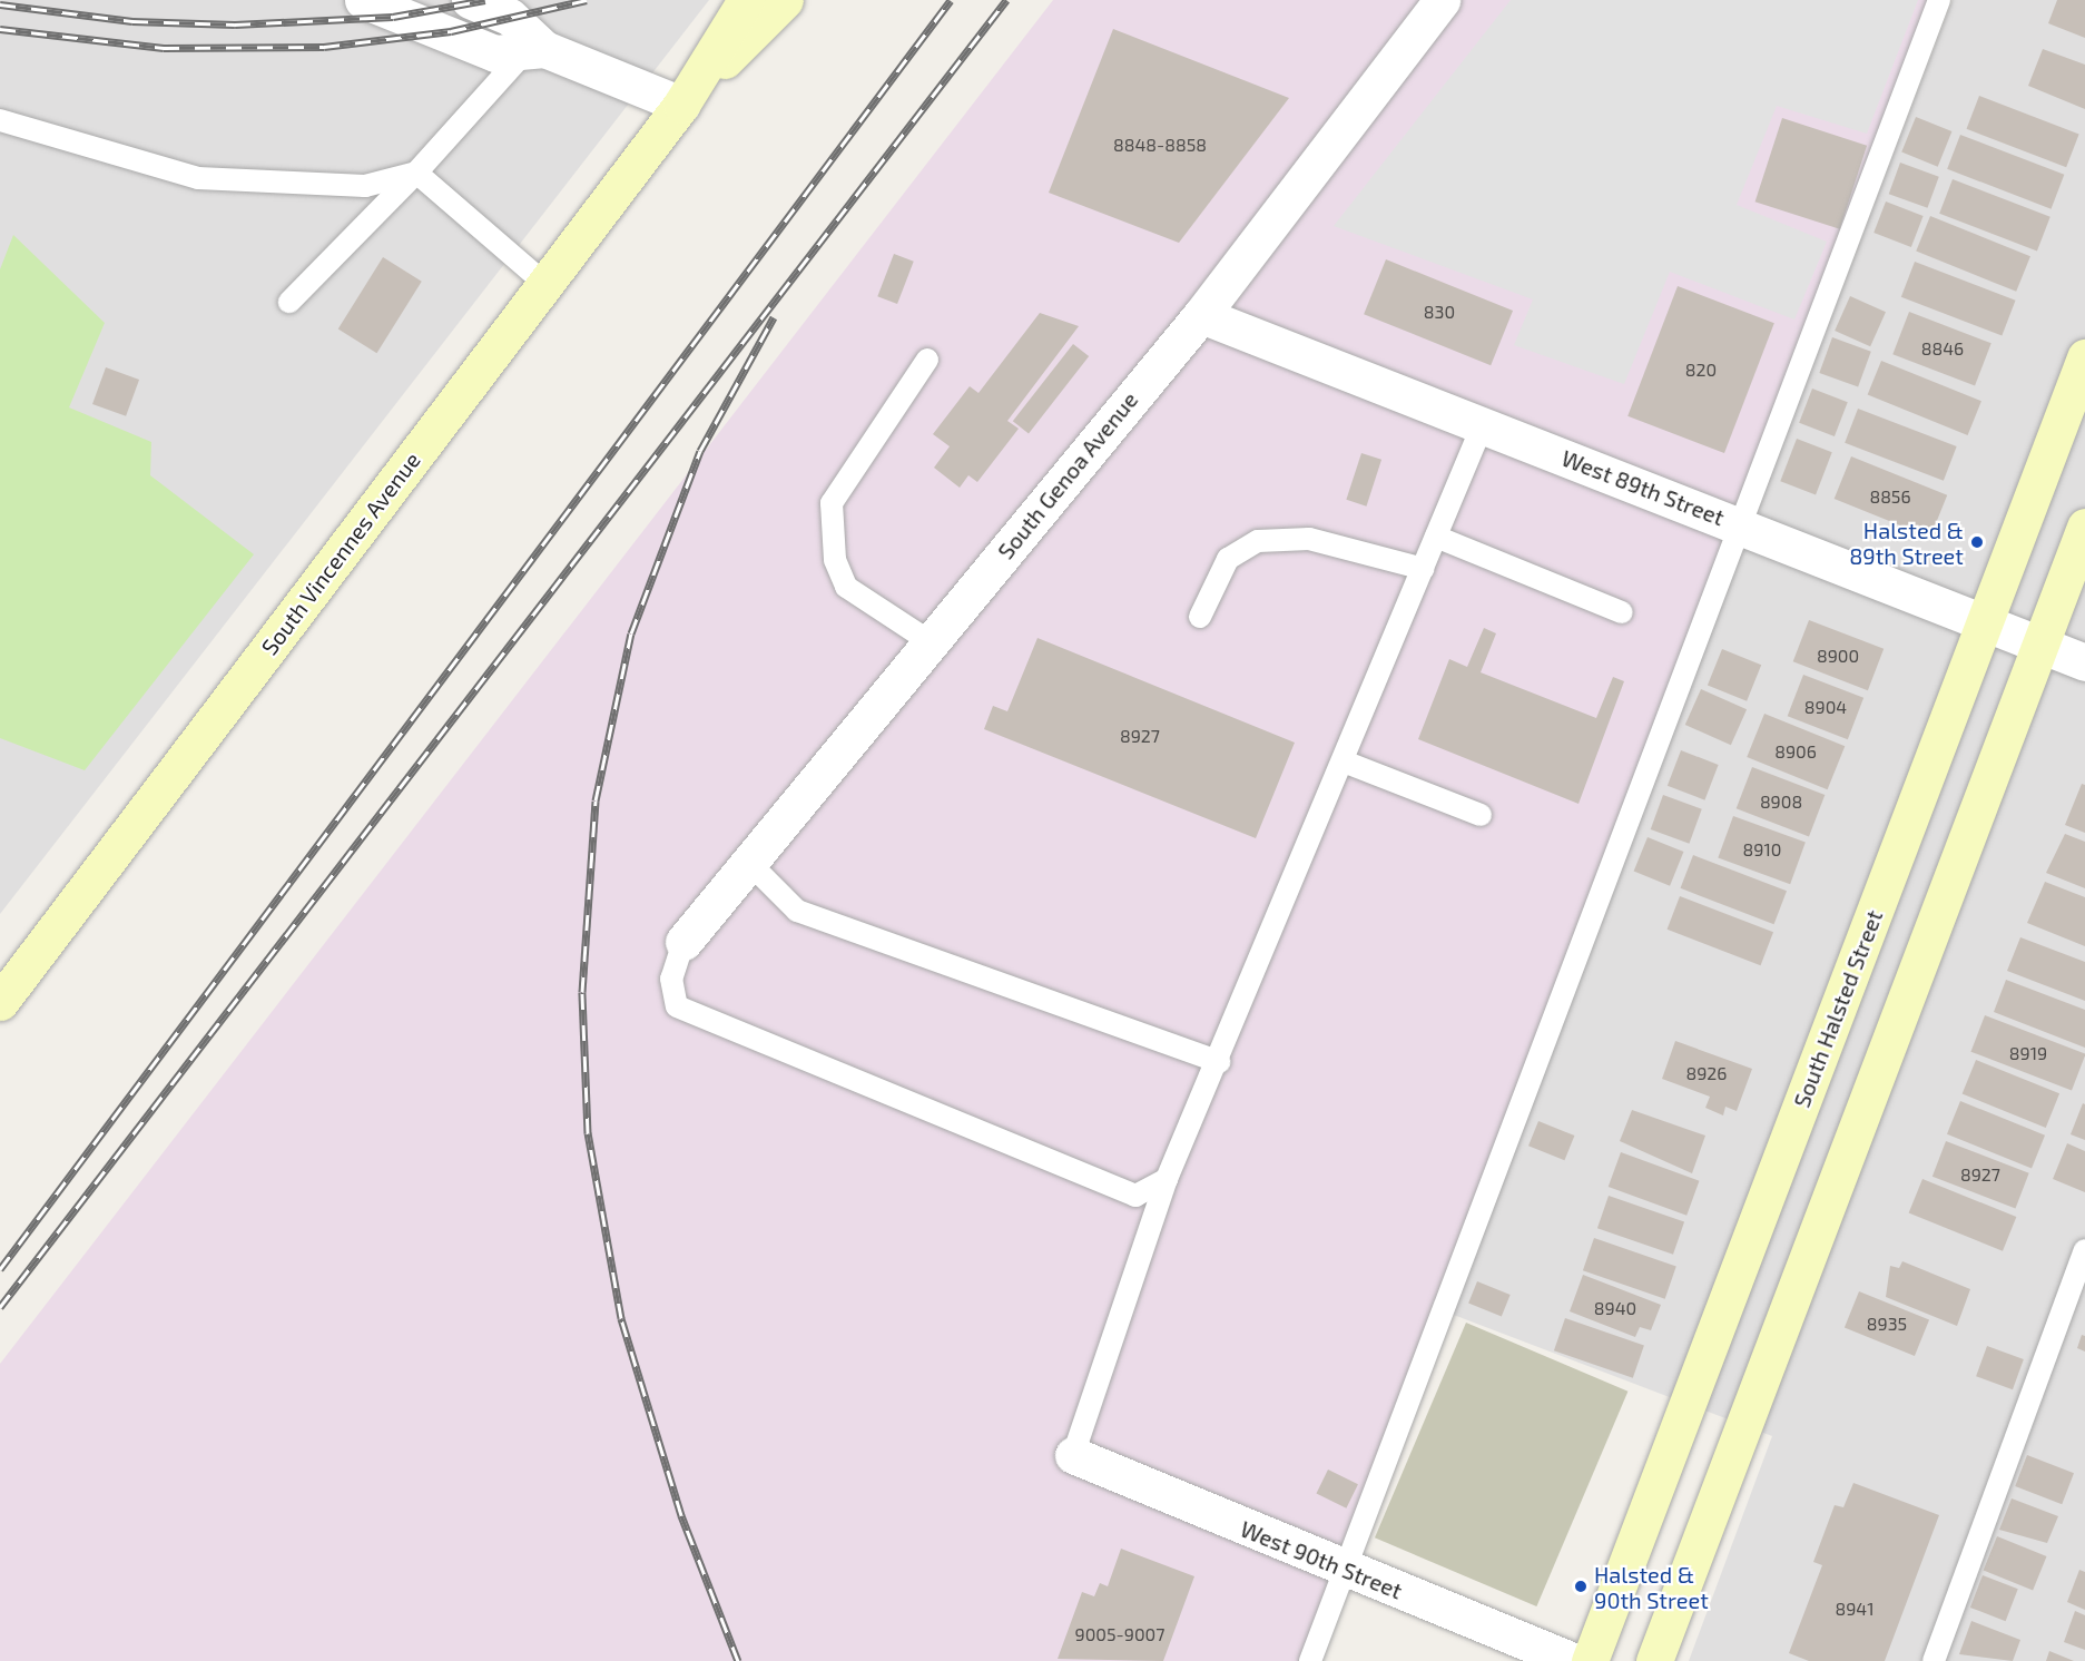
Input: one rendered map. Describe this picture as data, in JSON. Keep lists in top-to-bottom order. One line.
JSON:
{"streets":{"main road":["South Vincennes Avenue","South Halsted Street"],"street":["South Genoa Avenue","West 89th Street","West 90th Street"]},"crossings":[["South Genoa Avenue","West 89th Street"],["West 89th Street","South Halsted Street"]],"places":["Halsted & 89th Street","Halsted & 90th Street"],"house_numbers":["8848-8858","830","8846","820","8856","8900","8904","8927","8906","8908","8910","8919","8926","8927","8940","8935","8941","9005-9007"]}
